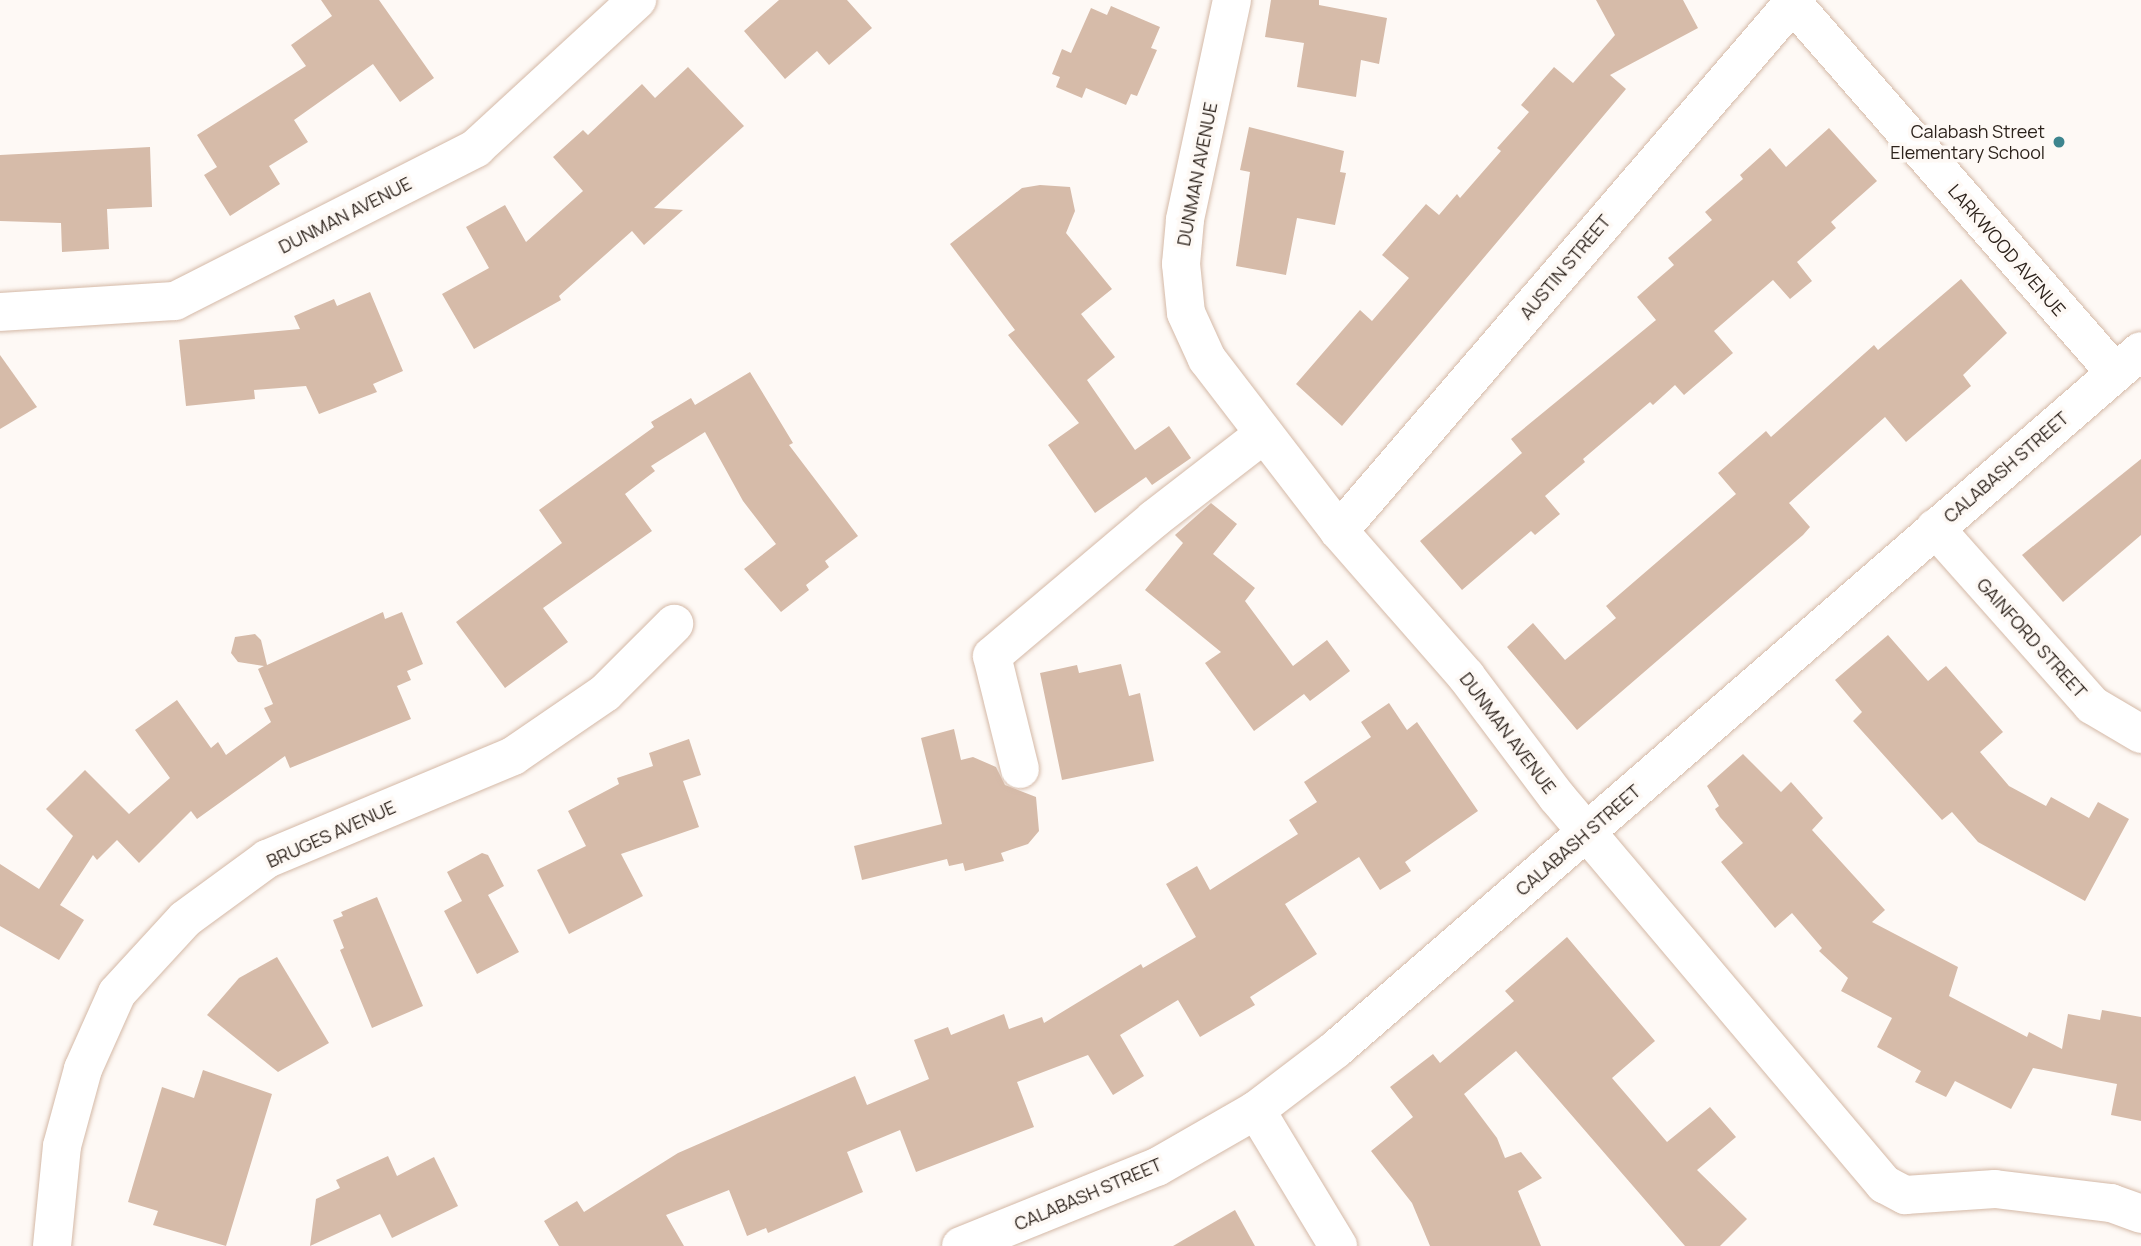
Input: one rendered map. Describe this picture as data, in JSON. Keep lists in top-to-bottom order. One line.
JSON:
{"streets":{"street":["DUNMAN AVENUE","LARKWOOD AVENUE","AUSTIN STREET","CALABASH STREET","GAINFORD STREET","BRUGES AVENUE"]},"crossings":[["DUNMAN AVENUE","AUSTIN STREET"],["DUNMAN AVENUE","CALABASH STREET"],["LARKWOOD AVENUE","AUSTIN STREET"],["LARKWOOD AVENUE","CALABASH STREET"],["CALABASH STREET","GAINFORD STREET"]],"places":["Calabash Street Elementary School"]}
